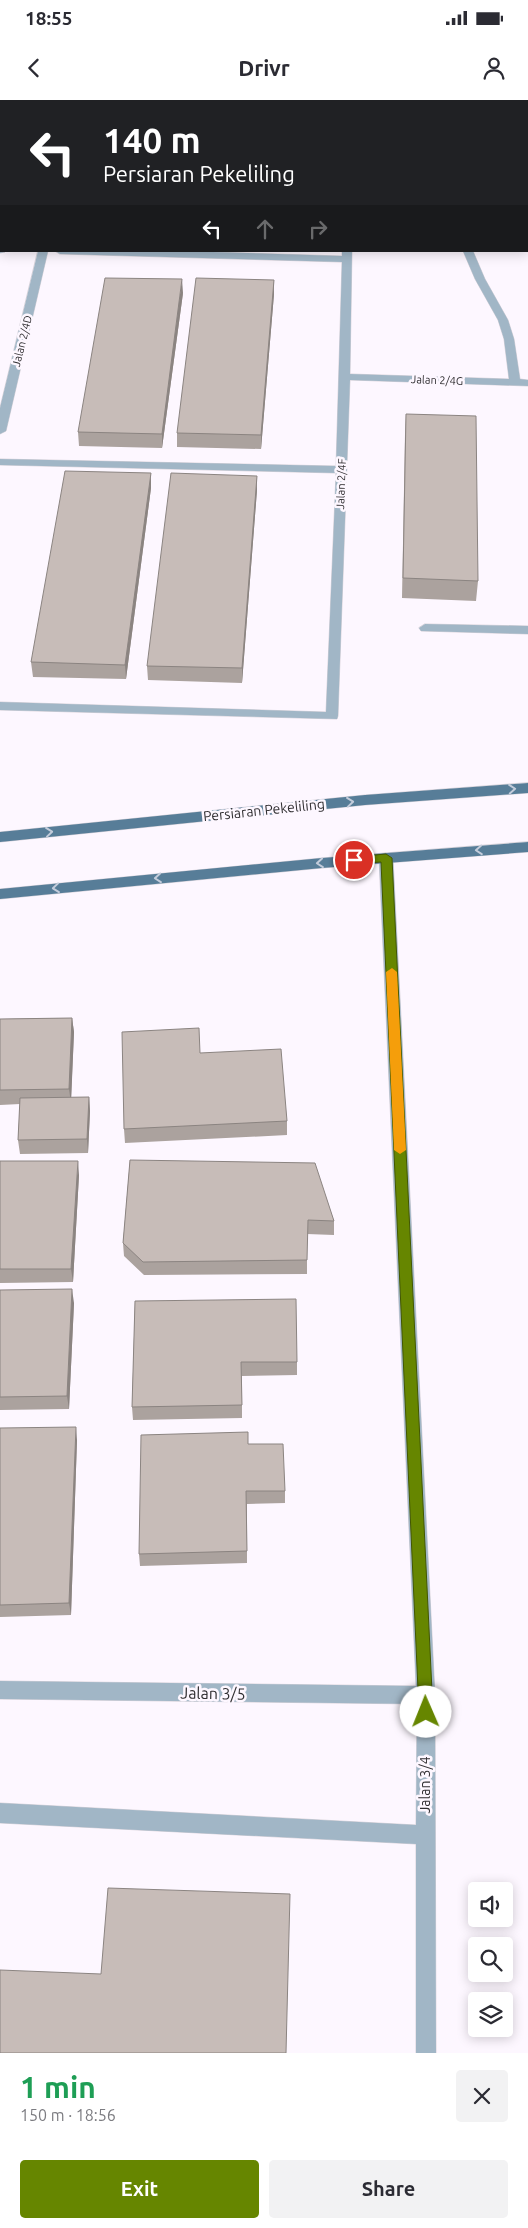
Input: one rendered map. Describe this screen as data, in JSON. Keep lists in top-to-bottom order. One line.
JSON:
{"streets":{"main road":["Persiaran Pekeliling"],"street":["Jalan 2/4D","Jalan 2/4G","Jalan 2/4F","Jalan 3/5","Jalan 3/4"]},"crossings":[["Jalan 2/4G","Jalan 2/4F"],["Jalan 3/5","Jalan 3/4"]],"page":{"status":"18:55","header":"Drivr","turn":["140 m","Persiaran Pekeliling"],"heading":["1 min","150 m · 18:56"],"buttons":["Exit","Share"]}}
